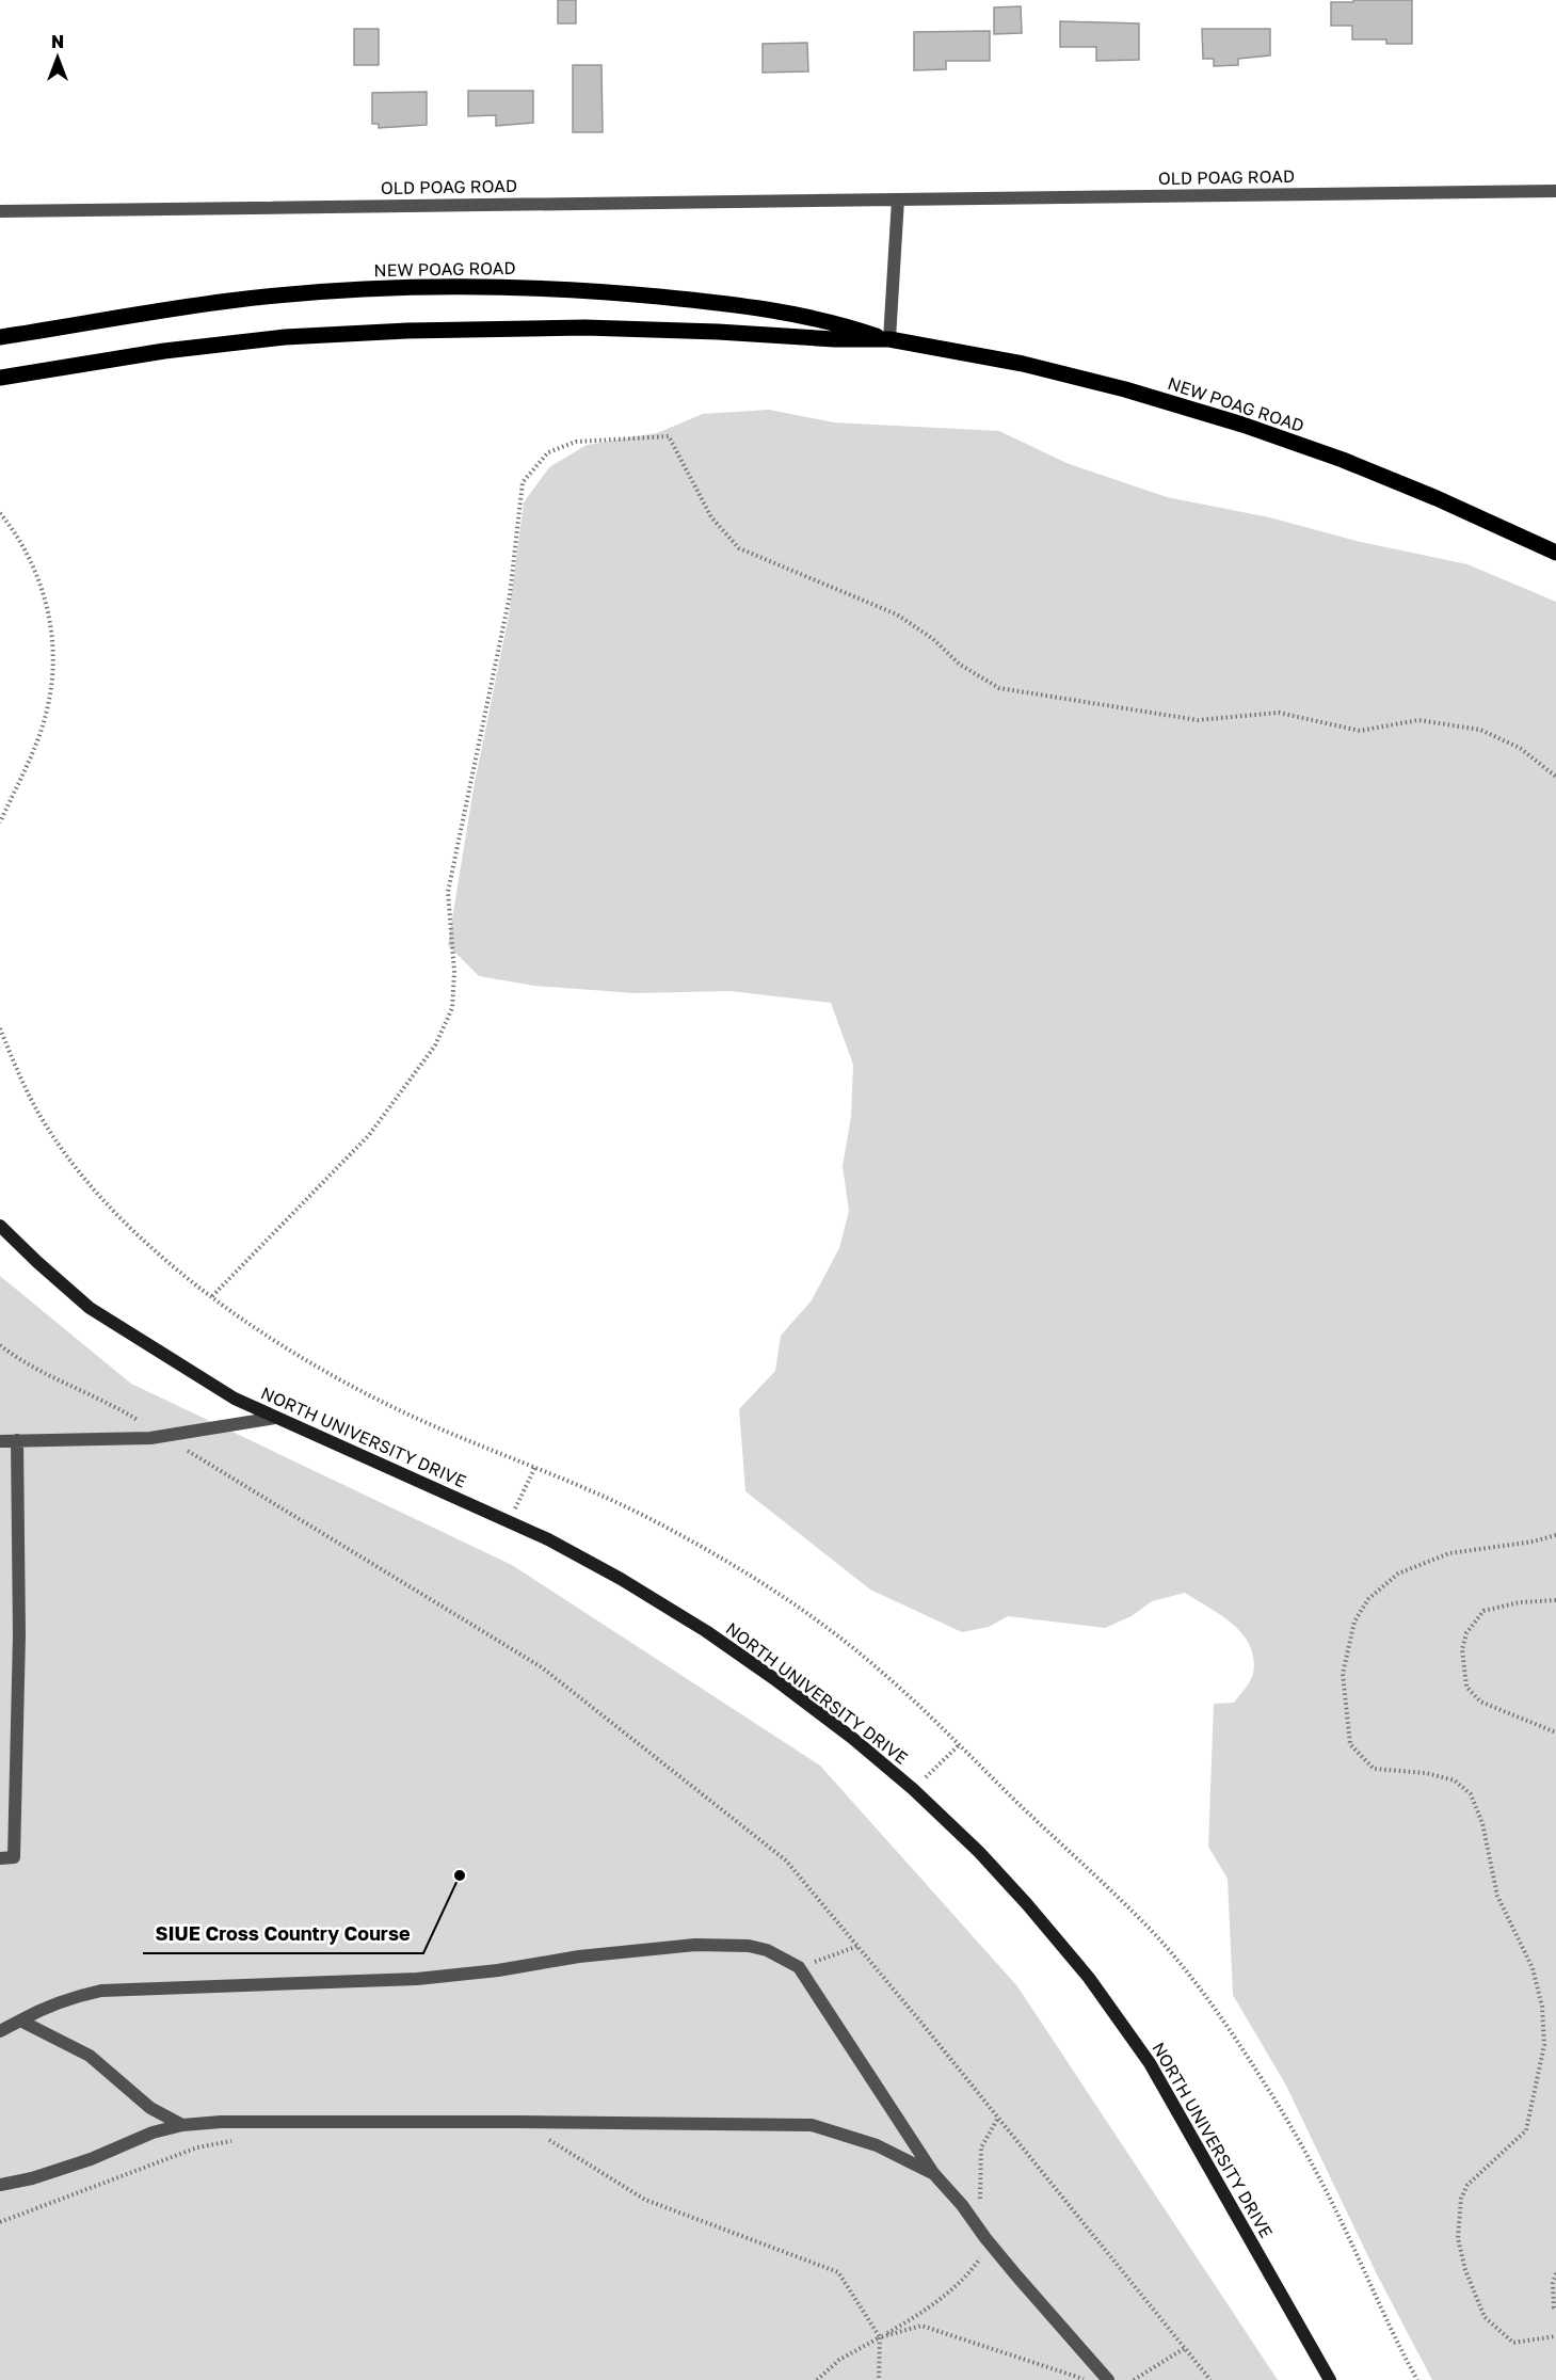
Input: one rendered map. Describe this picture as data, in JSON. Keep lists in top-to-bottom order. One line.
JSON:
{"streets":{"main road":["NEW POAG ROAD","NORTH UNIVERSITY DRIVE"],"street":["OLD POAG ROAD"]},"places":["SIUE Cross Country Course"],"north":"top"}
